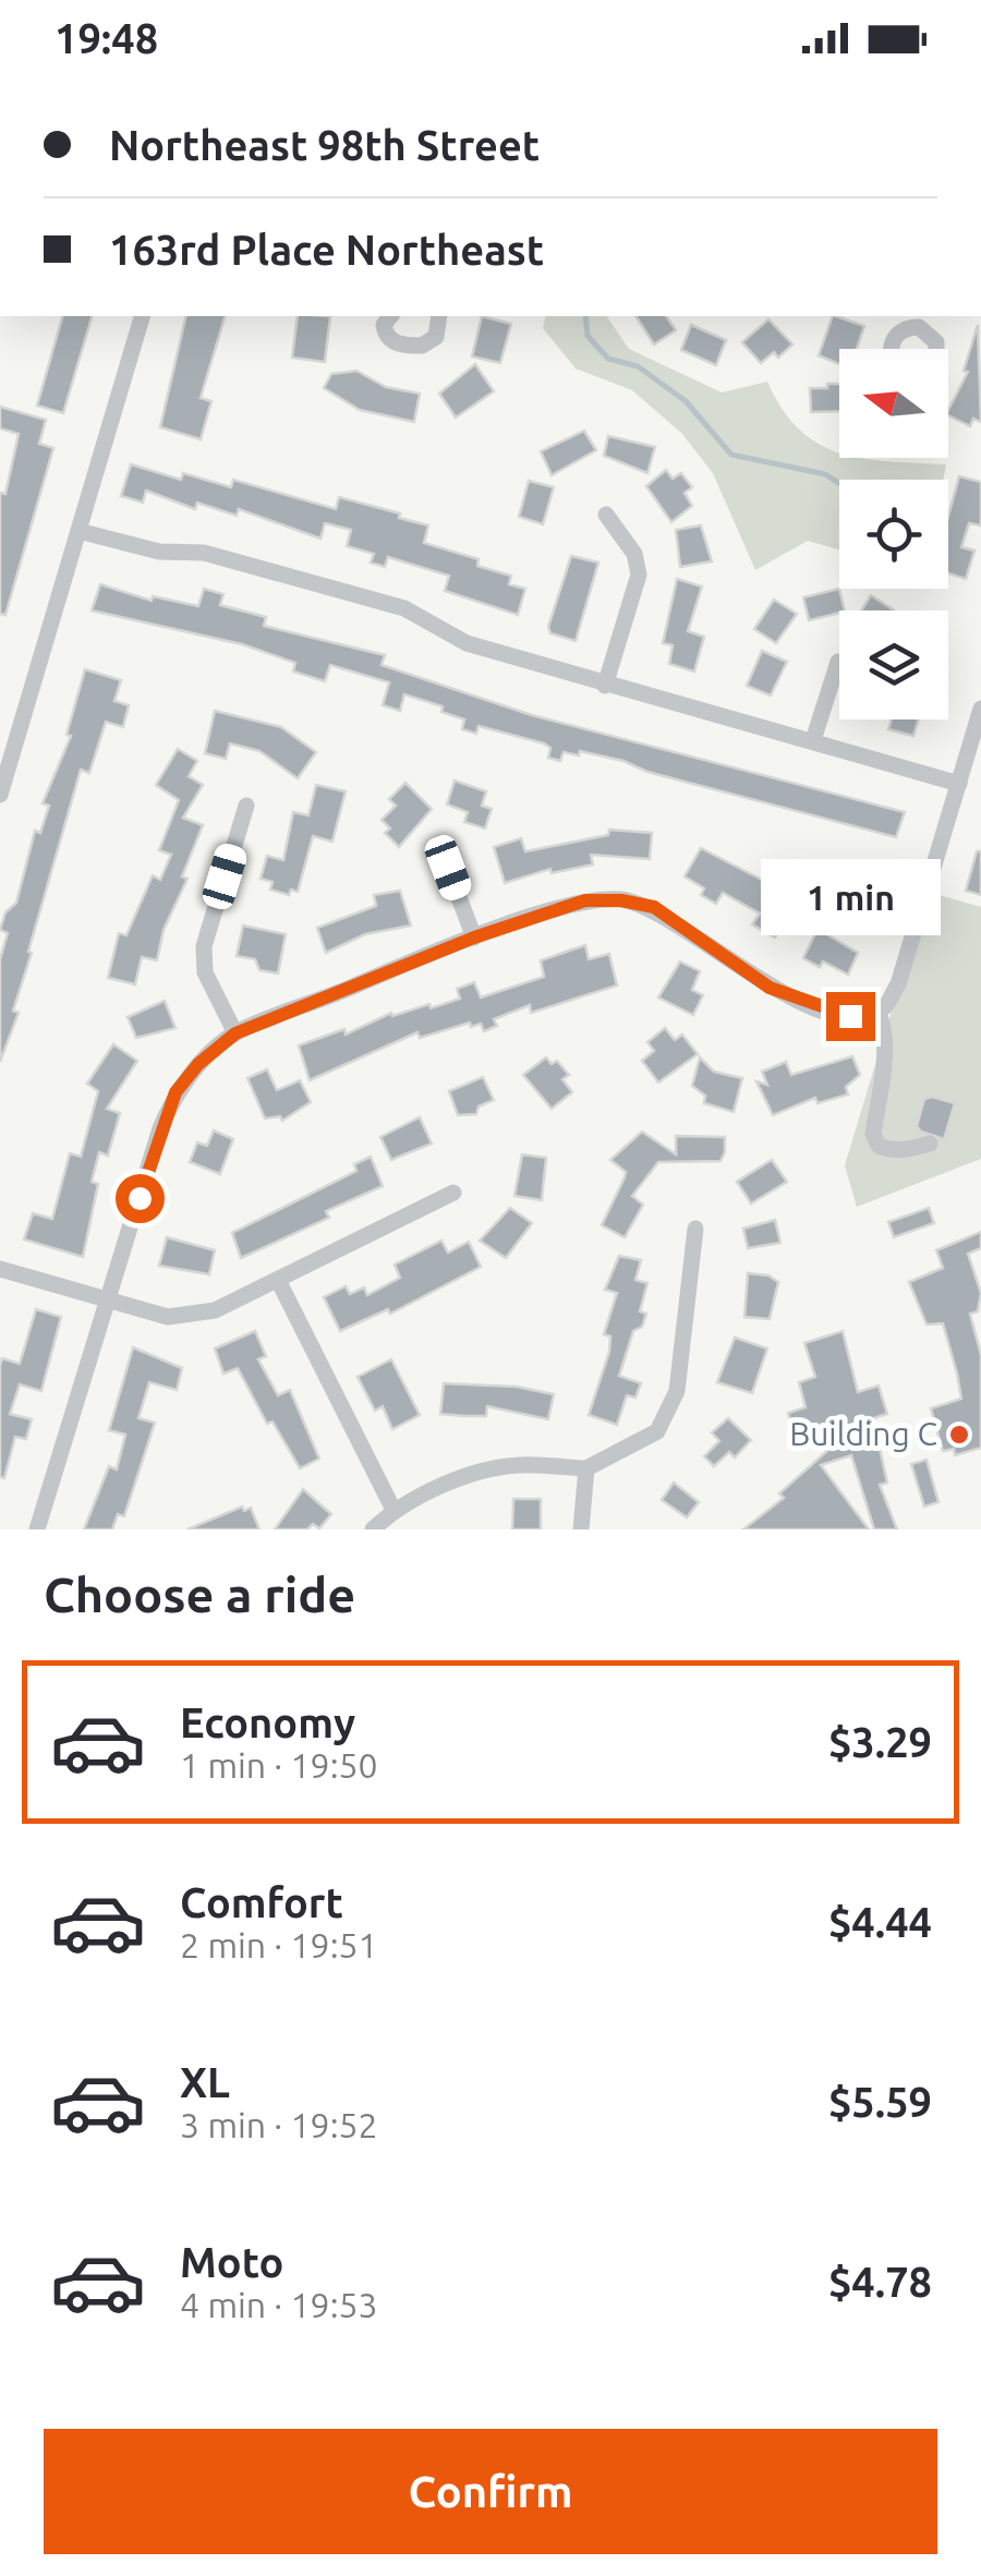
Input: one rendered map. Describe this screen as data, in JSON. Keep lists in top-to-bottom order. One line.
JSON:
{"places":["Building C"],"north":"left","page":{"status":"19:48","banner":["Northeast 98th Street","163rd Place Northeast"],"bubble":"1 min","heading":"Choose a ride","list":[{"name":"Economy","note":"1 min · 19:50","value":"$3.29"},{"name":"Comfort","note":"2 min · 19:51","value":"$4.44"},{"name":"XL","note":"3 min · 19:52","value":"$5.59"},{"name":"Moto","note":"4 min · 19:53","value":"$4.78"}],"buttons":"Confirm"}}
